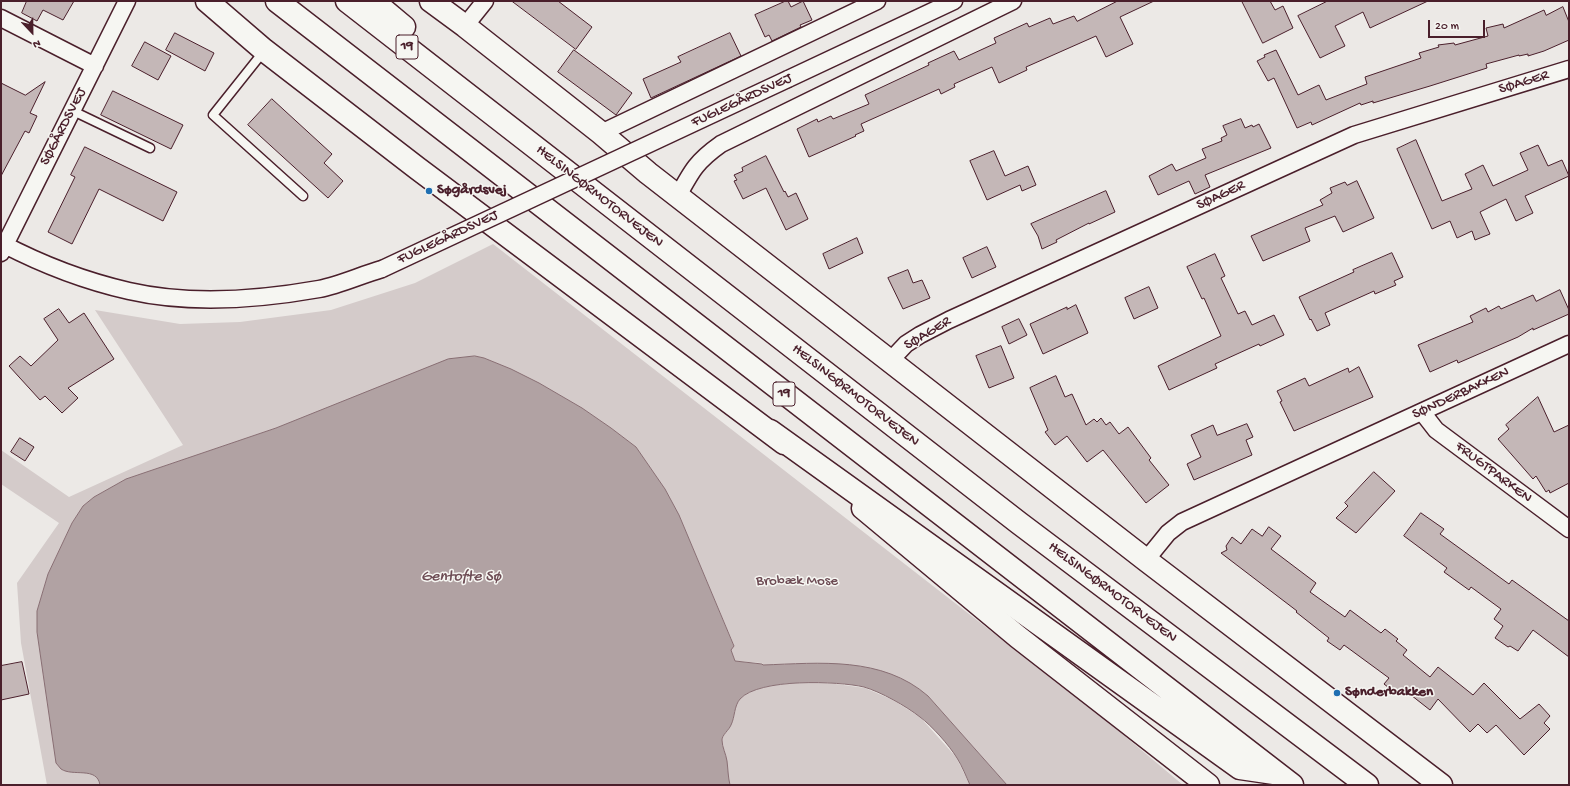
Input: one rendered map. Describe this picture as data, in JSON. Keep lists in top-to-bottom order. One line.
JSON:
{"streets":{"main road":["19","HELSINGØRMOTORVEJEN"],"street":["SØAGER","FUGLEGÅRDSVEJ","SØGÅRDSVEJ","SØNDERBAKKEN","FRUGTPARKEN"]},"crossings":[["FUGLEGÅRDSVEJ","SØGÅRDSVEJ"],["SØNDERBAKKEN","FRUGTPARKEN"]],"water":["Gentofte Sø"],"parks":["Brobæk Mose"],"places":["Søgårdsvej","Sønderbakken"],"scale_bar":"20 m","north":"bottom"}
